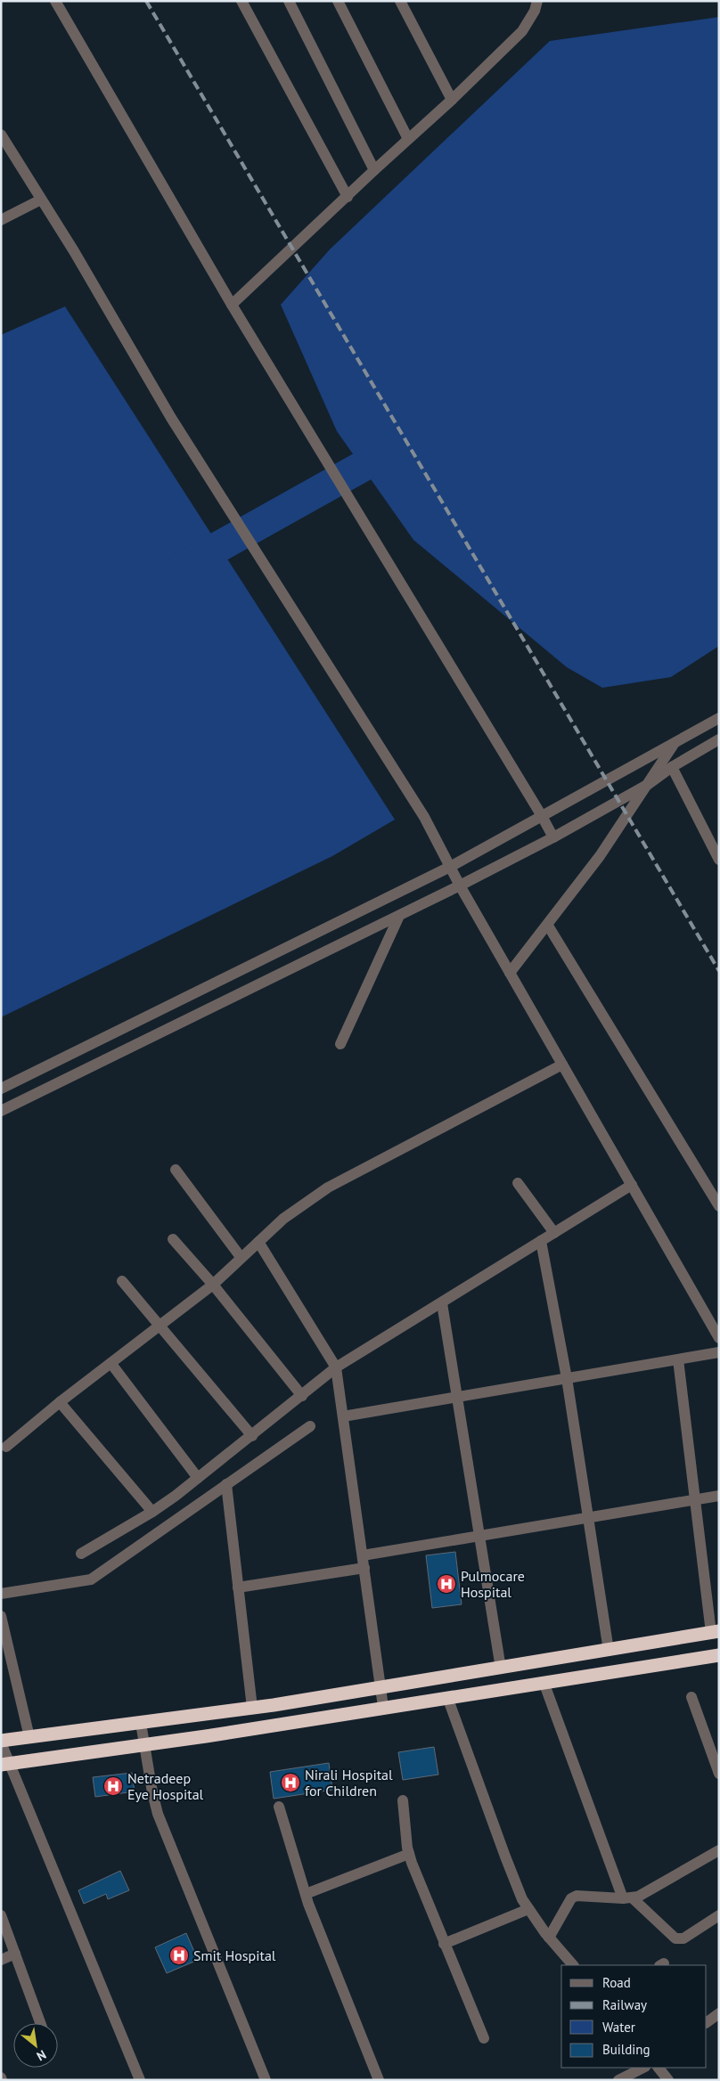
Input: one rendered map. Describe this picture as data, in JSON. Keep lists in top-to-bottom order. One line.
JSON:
{"places":{"hospital":["Pulmocare Hospital","Nirali Hospital for Children","Netradeep Eye Hospital","Smit Hospital"]},"legend":["Road","Railway","Water","Building"],"north":"bottom right"}
